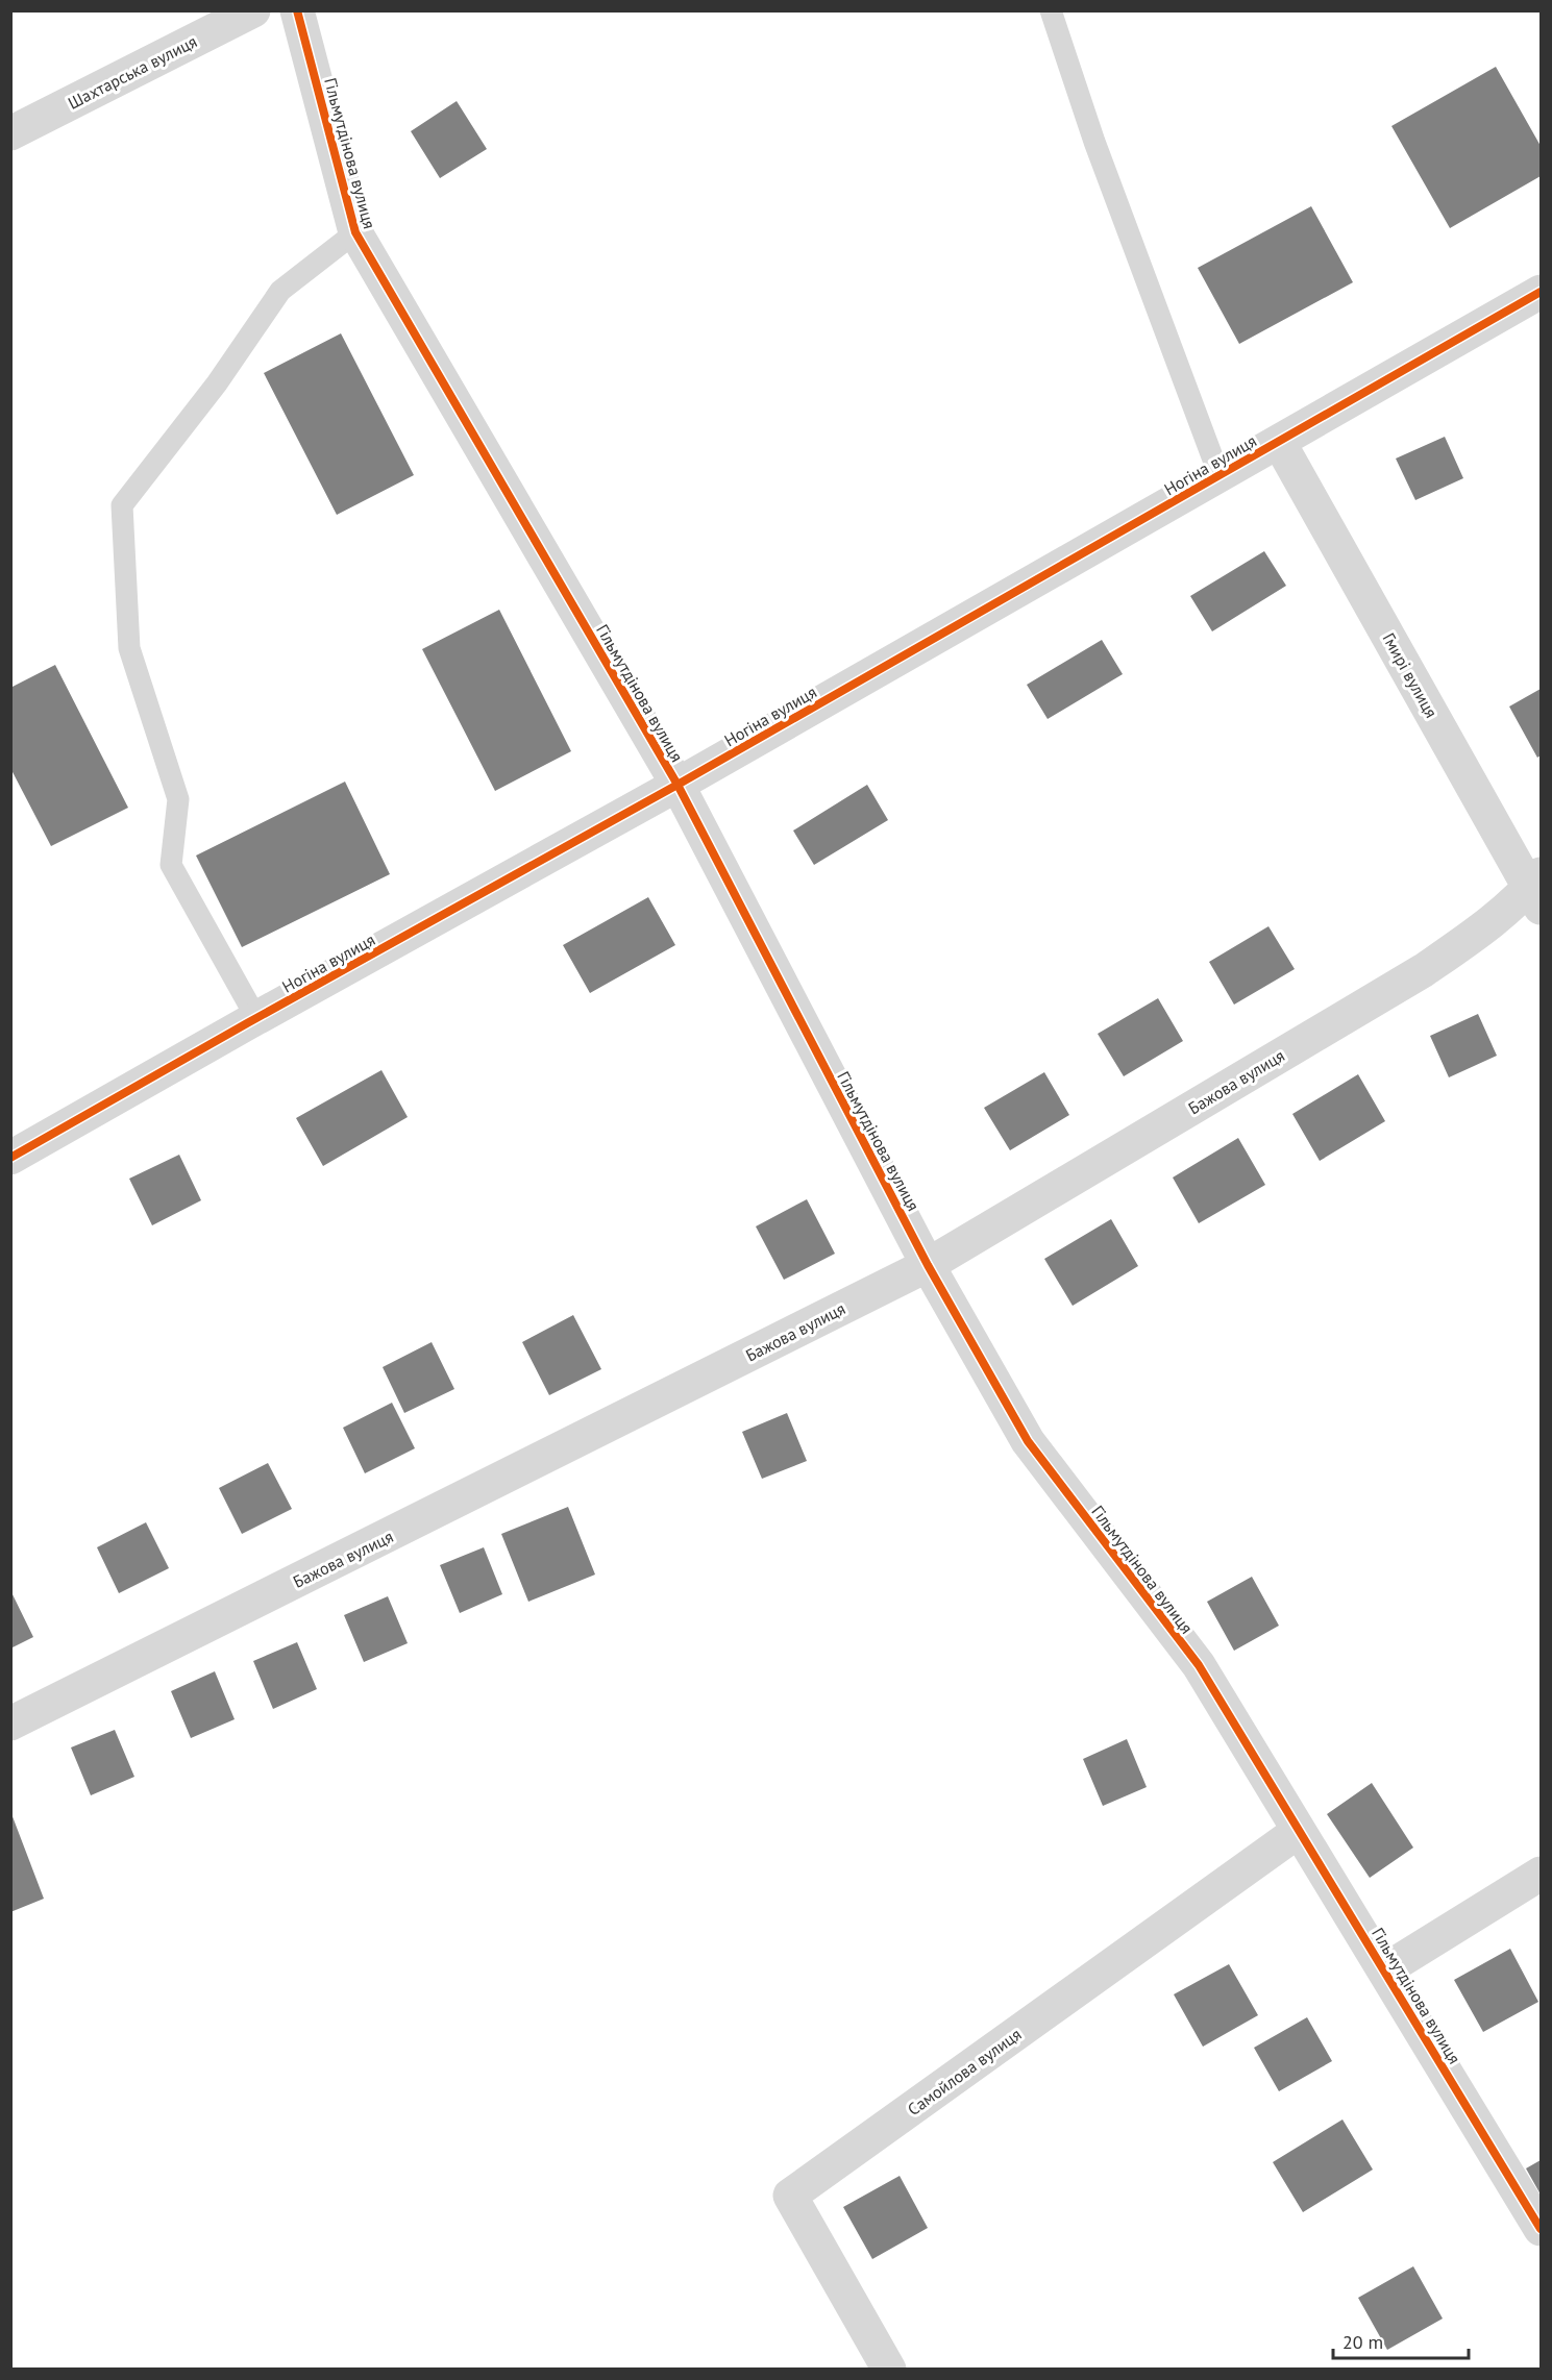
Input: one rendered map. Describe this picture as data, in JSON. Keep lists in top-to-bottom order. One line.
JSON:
{"streets":{"street":["Шахтарська вулиця","Гільмутдінова вулиця","Ногіна вулиця","Гмирі вулиця","Бажова вулиця","Самойлова вулиця"]},"crossings":[["Гільмутдінова вулиця","Ногіна вулиця"],["Гільмутдінова вулиця","Бажова вулиця"],["Гільмутдінова вулиця","Самойлова вулиця"],["Ногіна вулиця","Гмирі вулиця"],["Гмирі вулиця","Бажова вулиця"]],"scale_bar":"20 m"}
